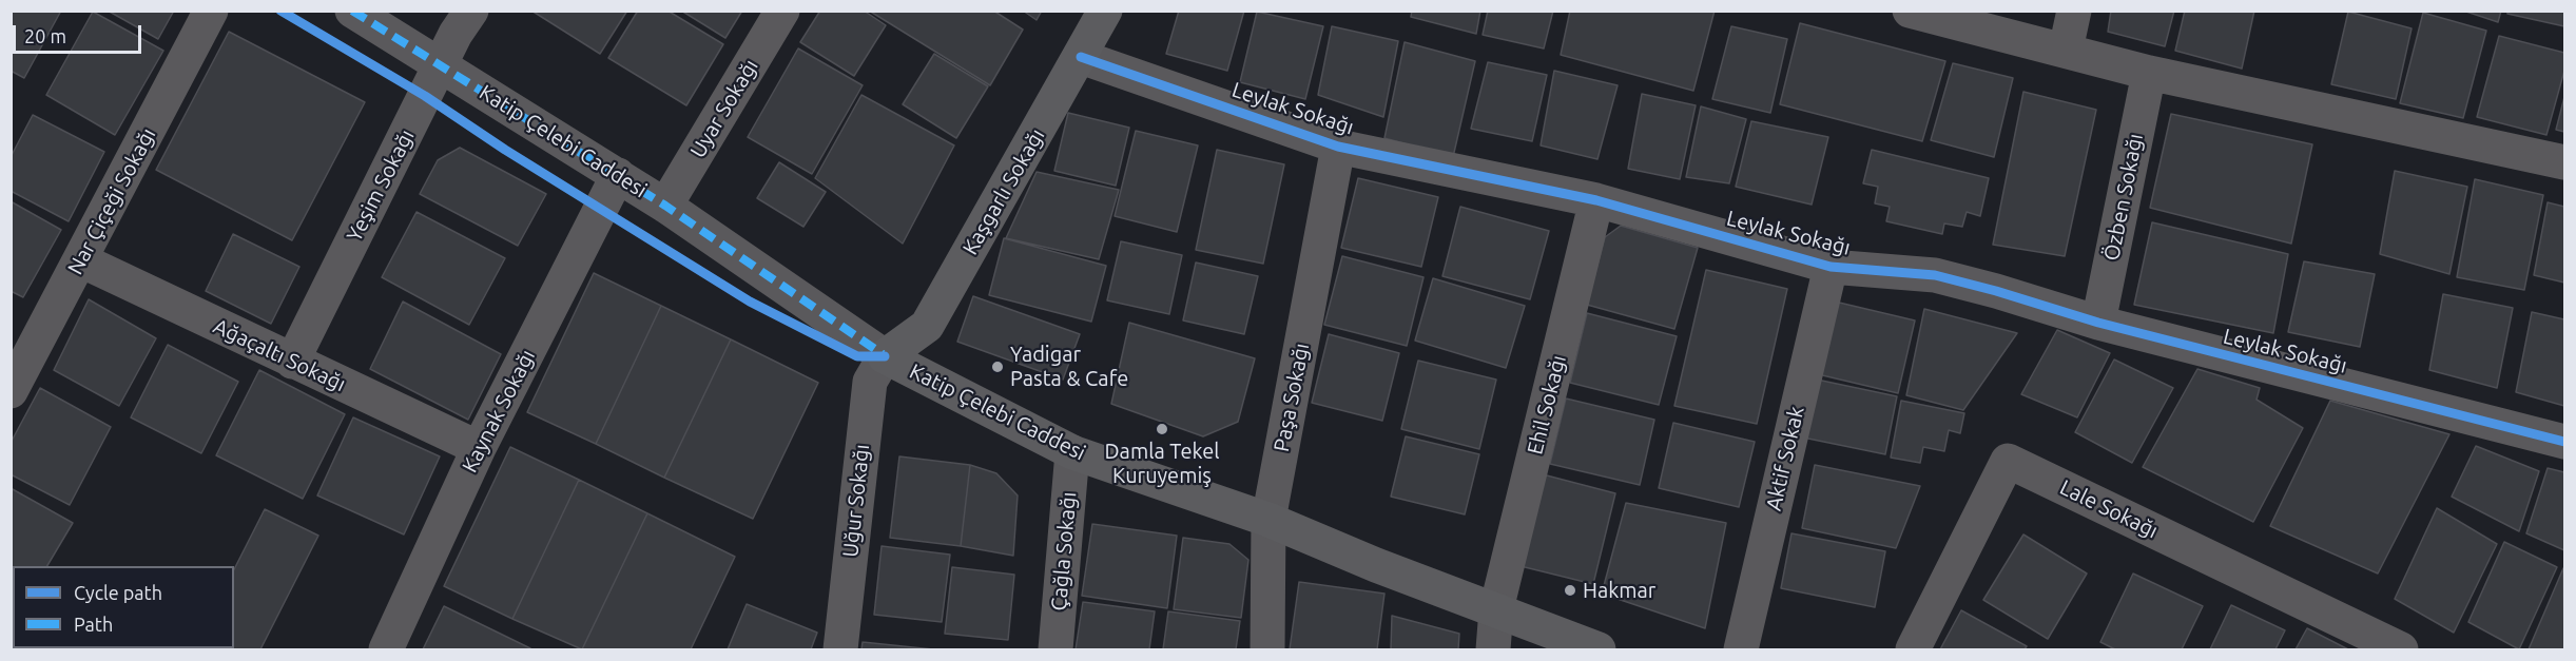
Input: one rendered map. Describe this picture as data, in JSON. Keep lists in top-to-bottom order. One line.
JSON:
{"streets":{"street":["Uyar Sokağı","Leylak Sokağı","Katip Çelebi Caddesi","Yeşim Sokağı","Kaşgarlı Sokağı","Özben Sokağı","Nar Çiçeği Sokağı","Ağaçaltı Sokağı","Paşa Sokağı","Ehil Sokağı","Kaynak Sokağı","Aktif Sokak","Uğur Sokağı","Lale Sokağı","Çağla Sokağı"]},"crossings":[["Uyar Sokağı","Katip Çelebi Caddesi"],["Leylak Sokağı","Kaşgarlı Sokağı"],["Leylak Sokağı","Özben Sokağı"],["Leylak Sokağı","Paşa Sokağı"],["Leylak Sokağı","Ehil Sokağı"],["Leylak Sokağı","Aktif Sokak"],["Katip Çelebi Caddesi","Yeşim Sokağı"],["Katip Çelebi Caddesi","Kaşgarlı Sokağı"],["Katip Çelebi Caddesi","Paşa Sokağı"],["Katip Çelebi Caddesi","Ehil Sokağı"],["Katip Çelebi Caddesi","Kaynak Sokağı"],["Katip Çelebi Caddesi","Uğur Sokağı"],["Katip Çelebi Caddesi","Çağla Sokağı"],["Yeşim Sokağı","Ağaçaltı Sokağı"],["Kaşgarlı Sokağı","Uğur Sokağı"],["Nar Çiçeği Sokağı","Ağaçaltı Sokağı"],["Ağaçaltı Sokağı","Kaynak Sokağı"]],"places":["Yadigar Pasta & Cafe","Damla Tekel Kuruyemiş","Hakmar"],"legend":["Cycle path","Path"],"scale_bar":"20 m"}
